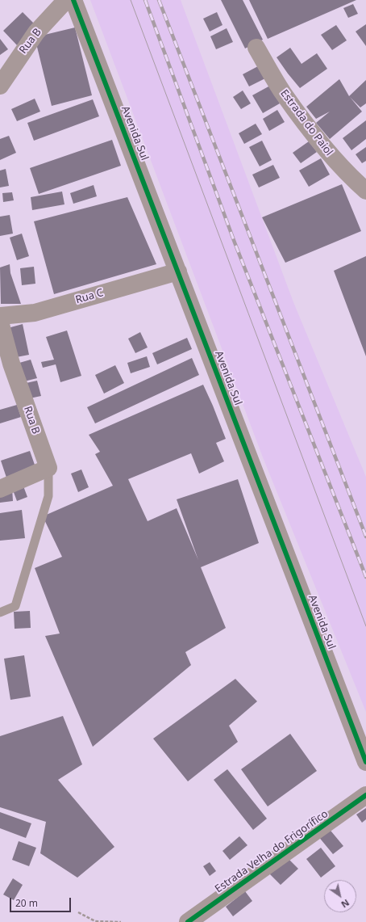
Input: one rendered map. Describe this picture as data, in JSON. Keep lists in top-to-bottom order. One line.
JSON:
{"streets":{"street":["Rua B","Estrada do Paiol","Avenida Sul","Rua C","Estrada Velha do Frigorífico"]},"crossings":[["Avenida Sul","Rua C"]],"scale_bar":"20 m","north":"bottom right"}
